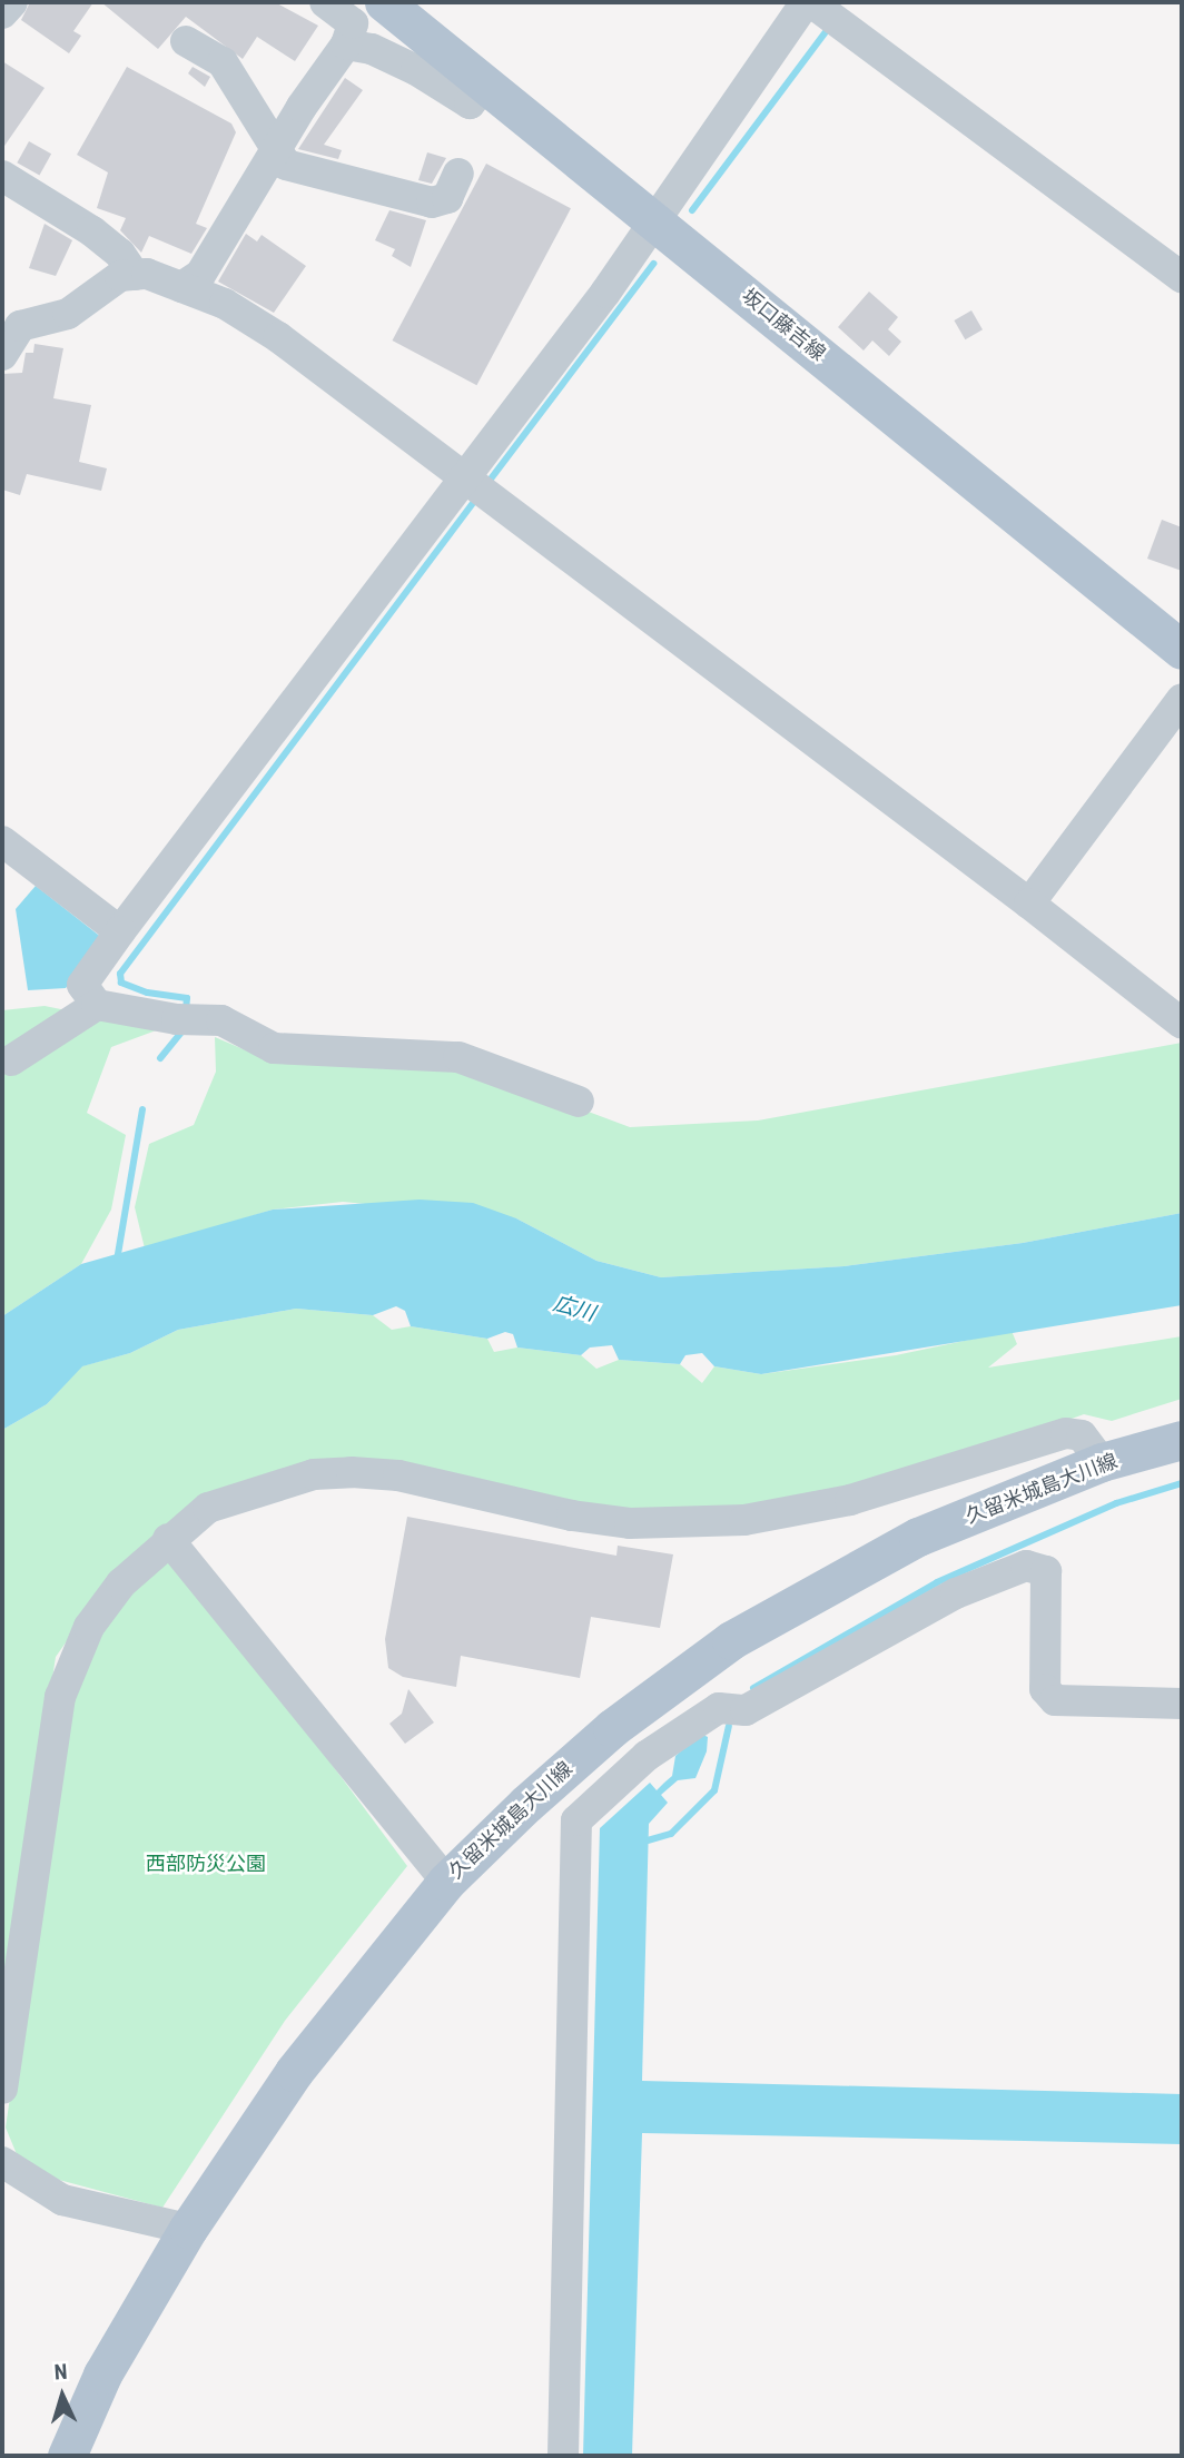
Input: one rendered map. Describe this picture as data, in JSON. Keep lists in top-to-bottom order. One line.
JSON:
{"streets":{"main road":["坂口藤吉線","久留米城島大川線"]},"water":["広川"],"parks":["西部防災公園"],"north":"top"}
